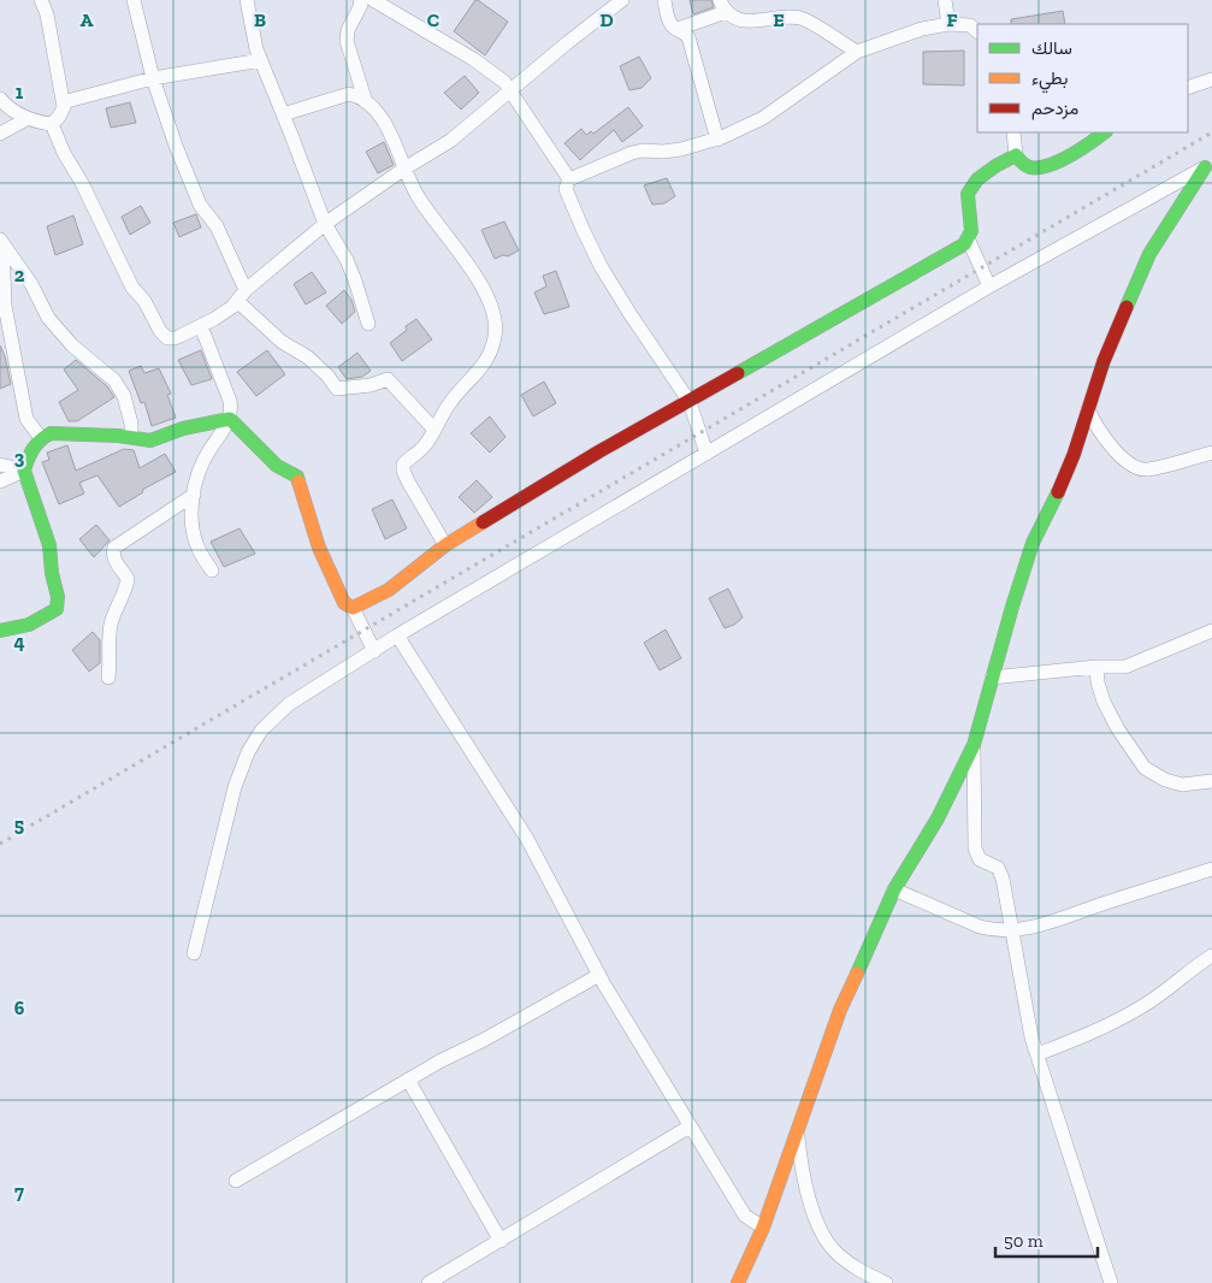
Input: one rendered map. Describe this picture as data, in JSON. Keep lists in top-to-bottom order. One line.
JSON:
{"legend":["سالك","بطيء","مزدحم"],"scale_bar":"50 m","grid":{"columns":["A","B","C","D","E","F"],"rows":["1","2","3","4","5","6","7"]}}
